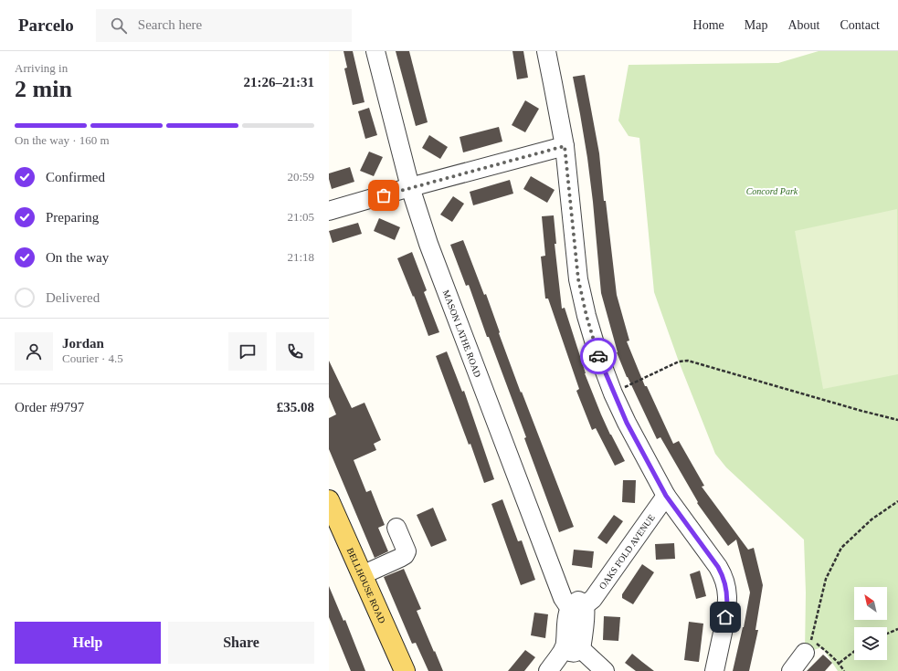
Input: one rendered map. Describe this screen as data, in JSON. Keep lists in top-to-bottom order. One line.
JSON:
{"streets":{"main road":["BELLHOUSE ROAD"],"street":["MASON LATHE ROAD","OAKS FOLD AVENUE"]},"crossings":[["MASON LATHE ROAD","OAKS FOLD AVENUE"]],"parks":["Concord Park"],"north":"top left","page":{"header":"Parcelo","search":"Search here","nav":["Home","Map","About","Contact"],"heading":["2 min","Arriving in","21:26–21:31"],"panel":["Jordan","Courier · 4.5","Order #9797","£35.08"],"bar":"On the way · 160 m","list":[["Confirmed","20:59"],["Preparing","21:05"],["On the way","21:18"],"Delivered"],"buttons":["Help","Share"]}}
